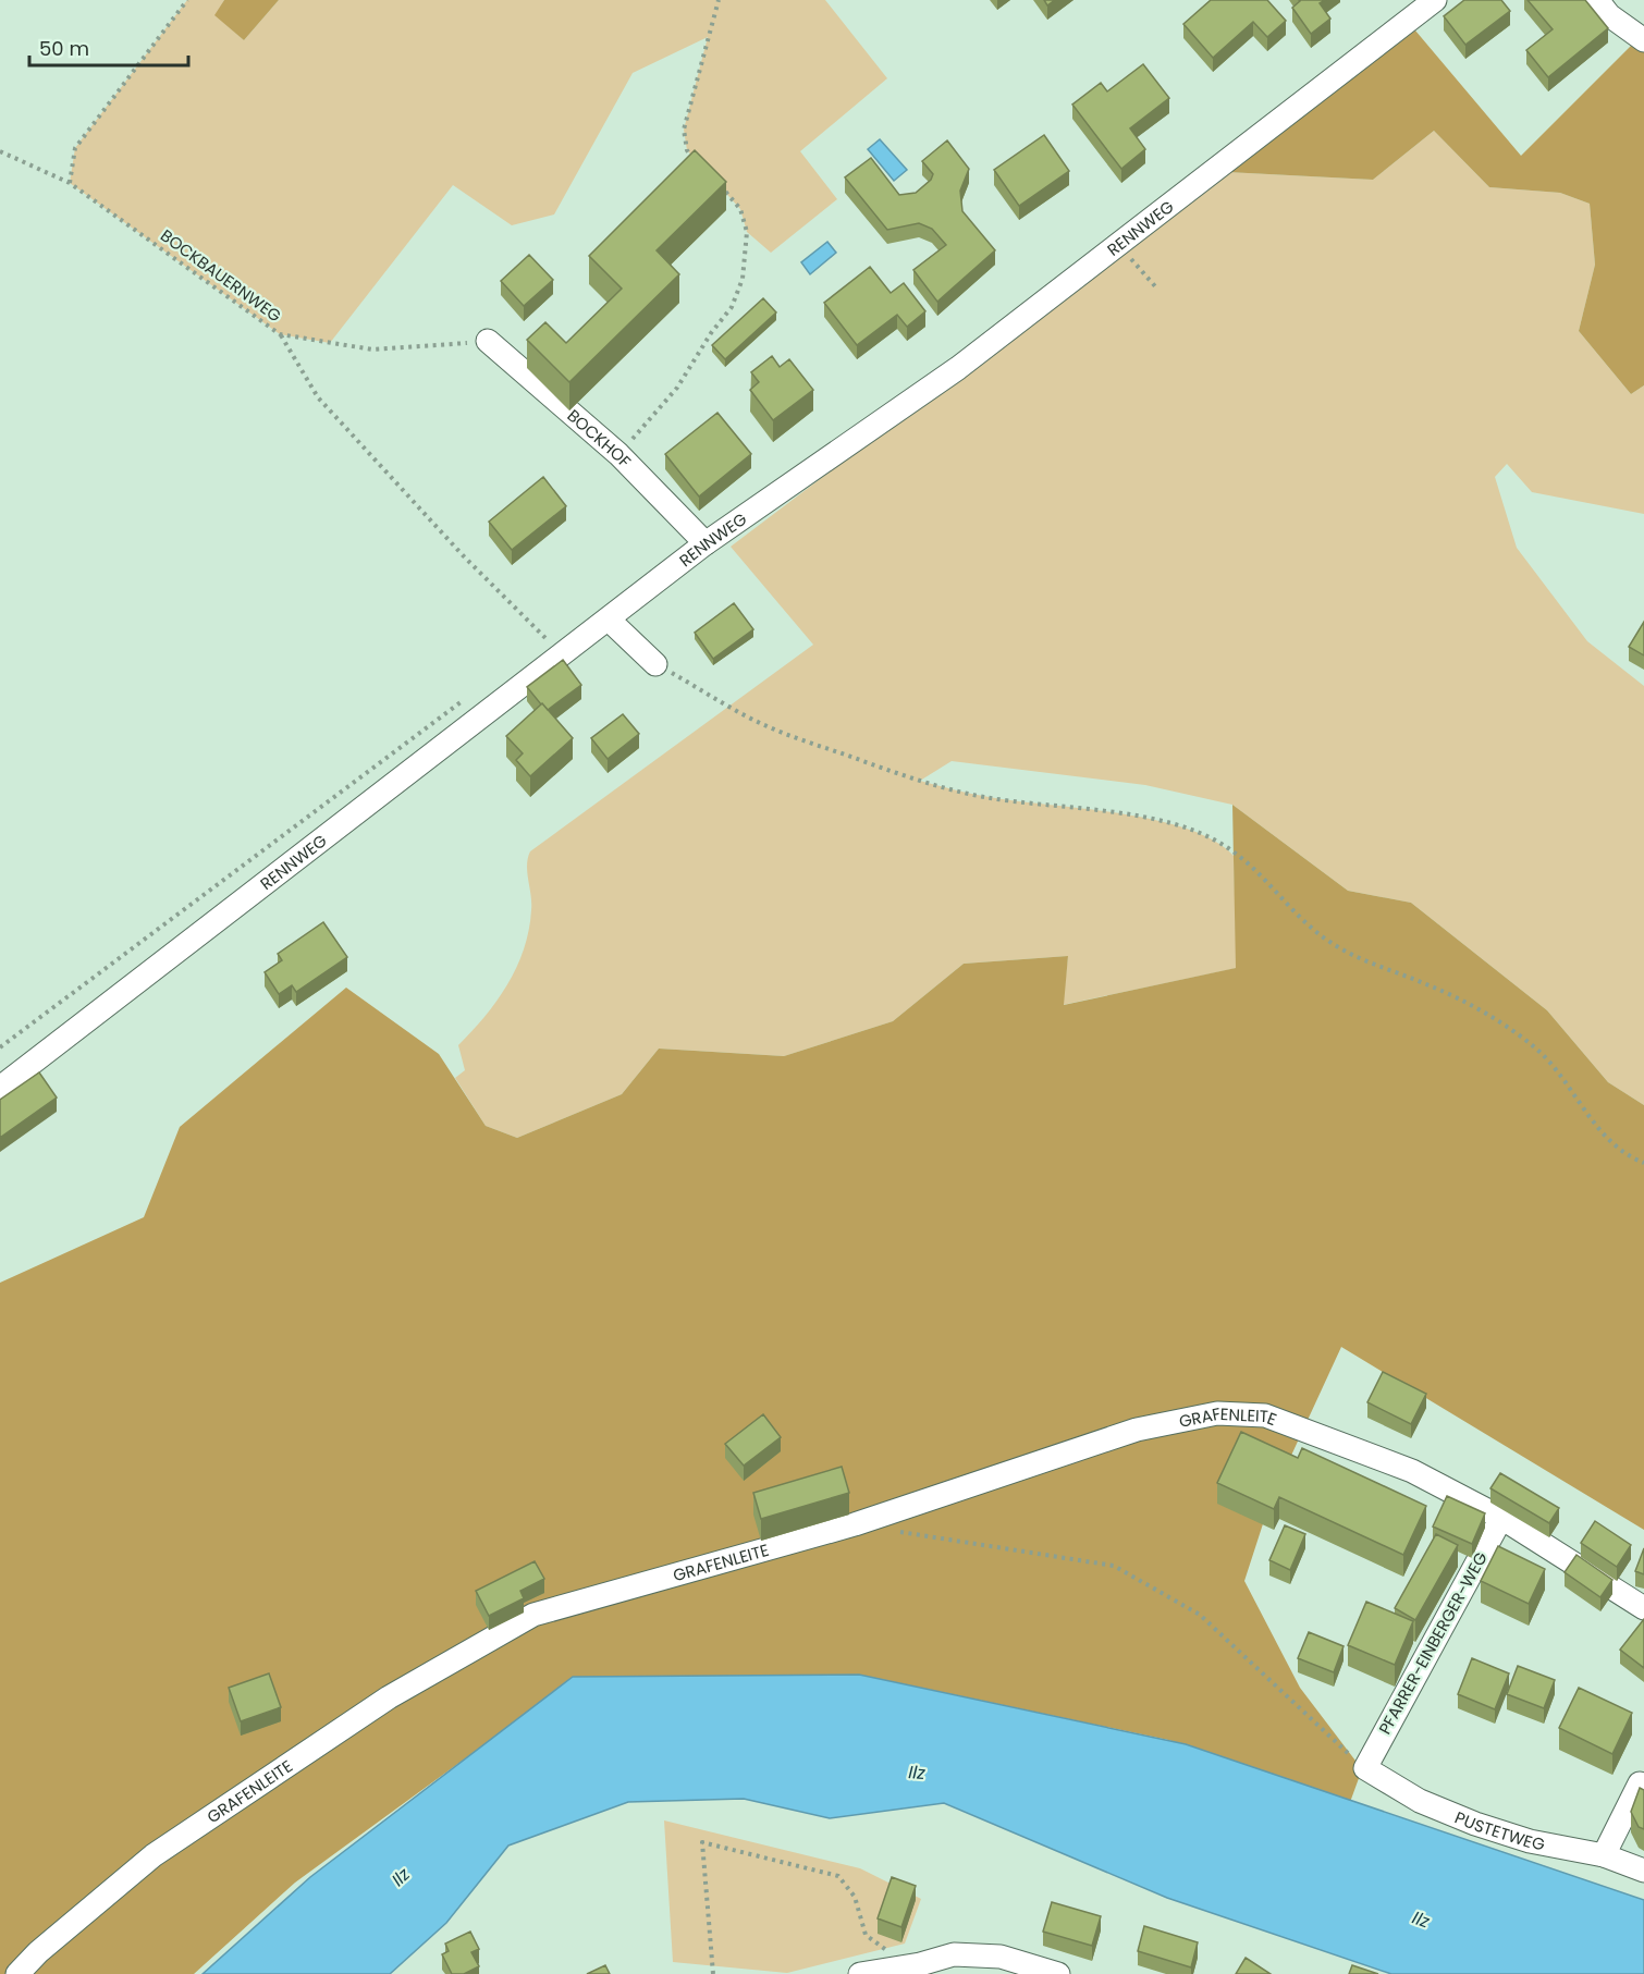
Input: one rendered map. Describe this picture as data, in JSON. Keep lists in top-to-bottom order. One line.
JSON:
{"streets":{"street":["RENNWEG","BOCKHOF","GRAFENLEITE","PFARRER-EINBERGER-WEG","PUSTETWEG"],"path":["BOCKBAUERNWEG"]},"crossings":[["RENNWEG","BOCKHOF"],["BOCKBAUERNWEG","BOCKHOF"],["GRAFENLEITE","PFARRER-EINBERGER-WEG"],["PFARRER-EINBERGER-WEG","PUSTETWEG"]],"water":["Ilz"],"scale_bar":"50 m"}
